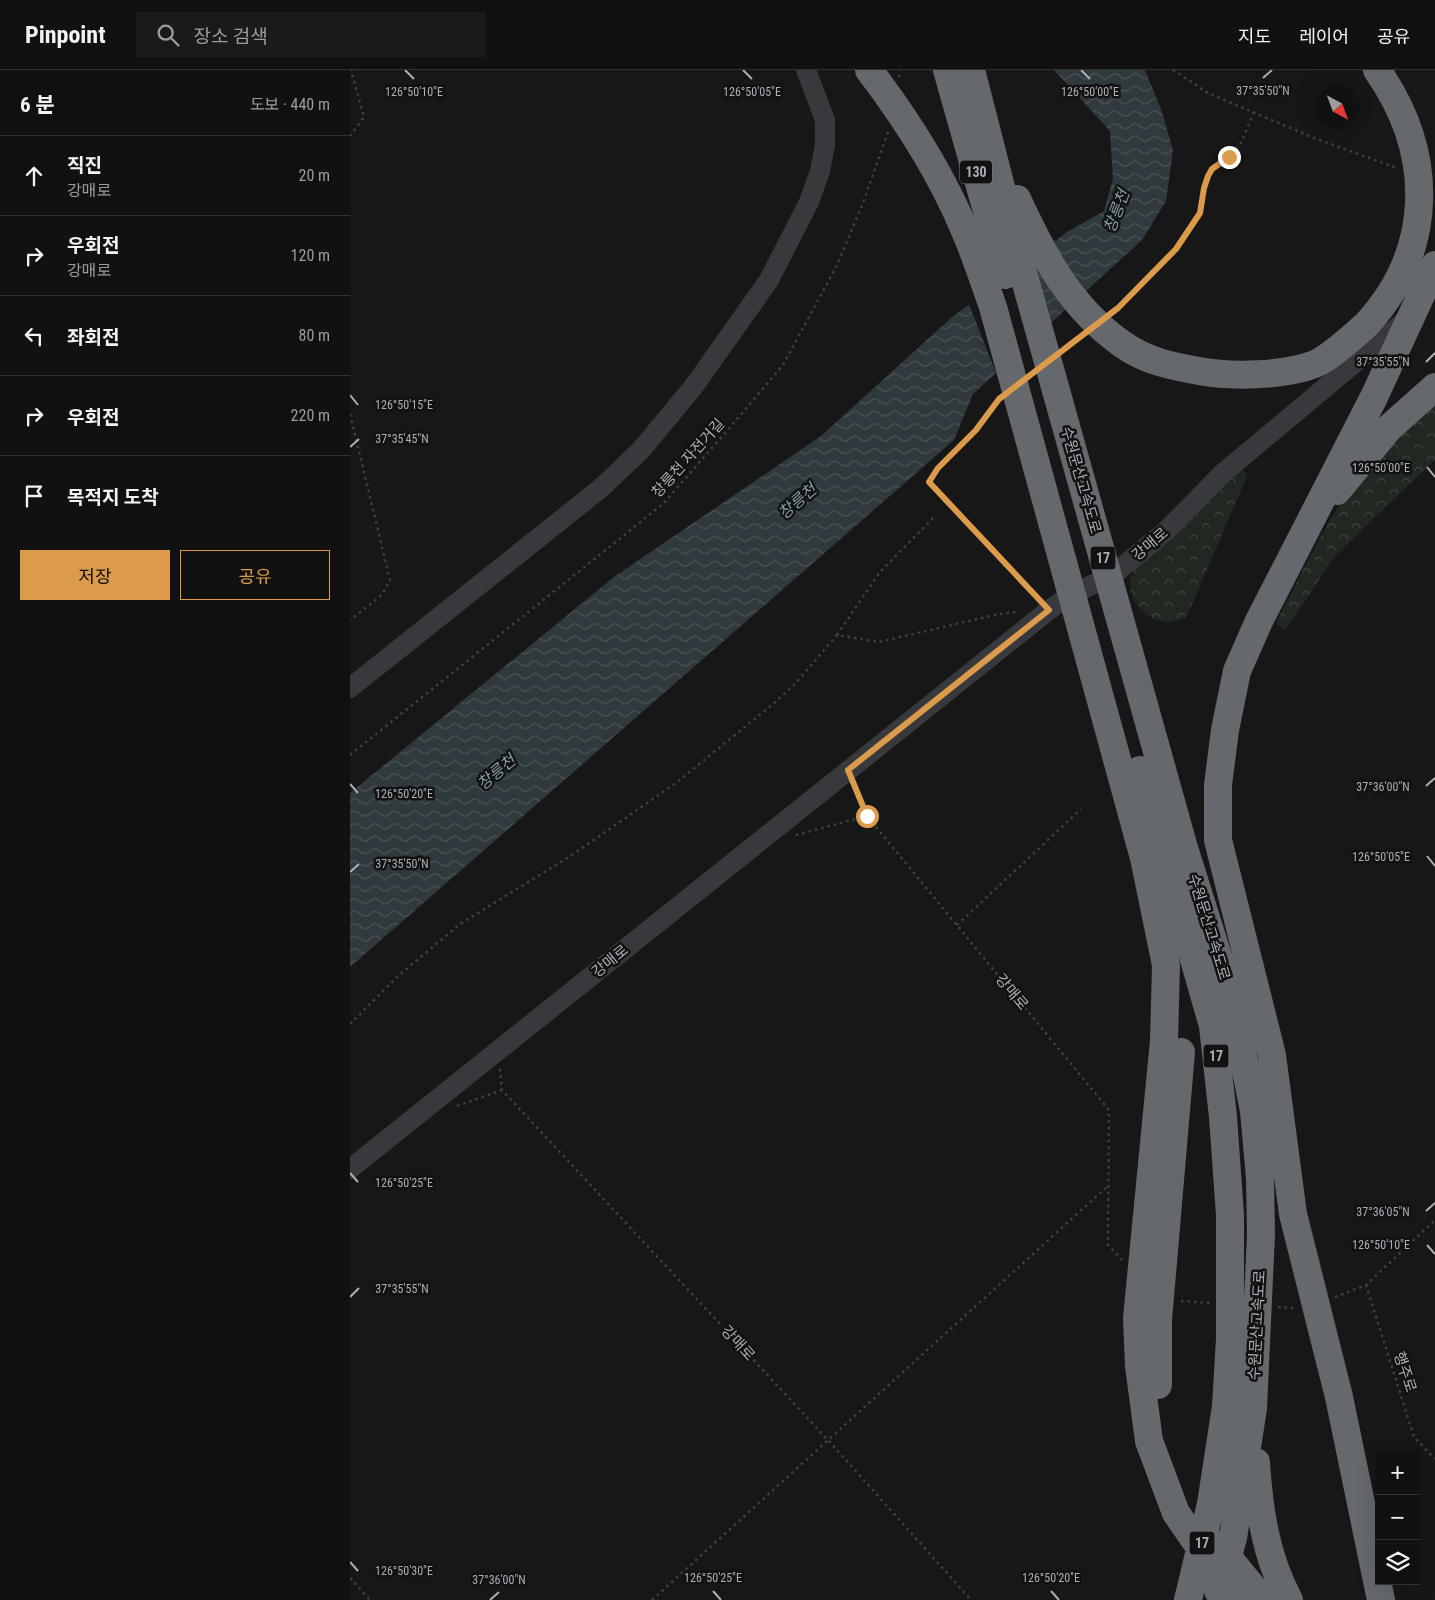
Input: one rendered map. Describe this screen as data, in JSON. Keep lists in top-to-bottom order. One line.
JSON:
{"streets":{"highway":["130","수원문산고속도로","17"],"street":["강매로"],"path":["창릉천 자전거길","행주로"]},"crossings":[["130","수원문산고속도로"]],"water":["창릉천"],"north":"bottom right","page":{"header":"Pinpoint","search":"장소 검색","nav":["지도","레이어","공유"],"heading":["6 분","도보 · 440 m"],"list":[["직진","강매로","20 m"],["우회전","강매로","120 m"],["좌회전","80 m"],["우회전","220 m"],"목적지 도착"],"buttons":["저장","공유"],"map_buttons":["+","−"]},"coordinates":["37°35'50\"N","126°50'10\"E","126°50'05\"E","126°50'00\"E","37°35'55\"N","126°50'15\"E","37°35'45\"N","37°36'00\"N","126°50'20\"E","126°50'25\"E","37°36'05\"N","126°50'30\"E"]}
